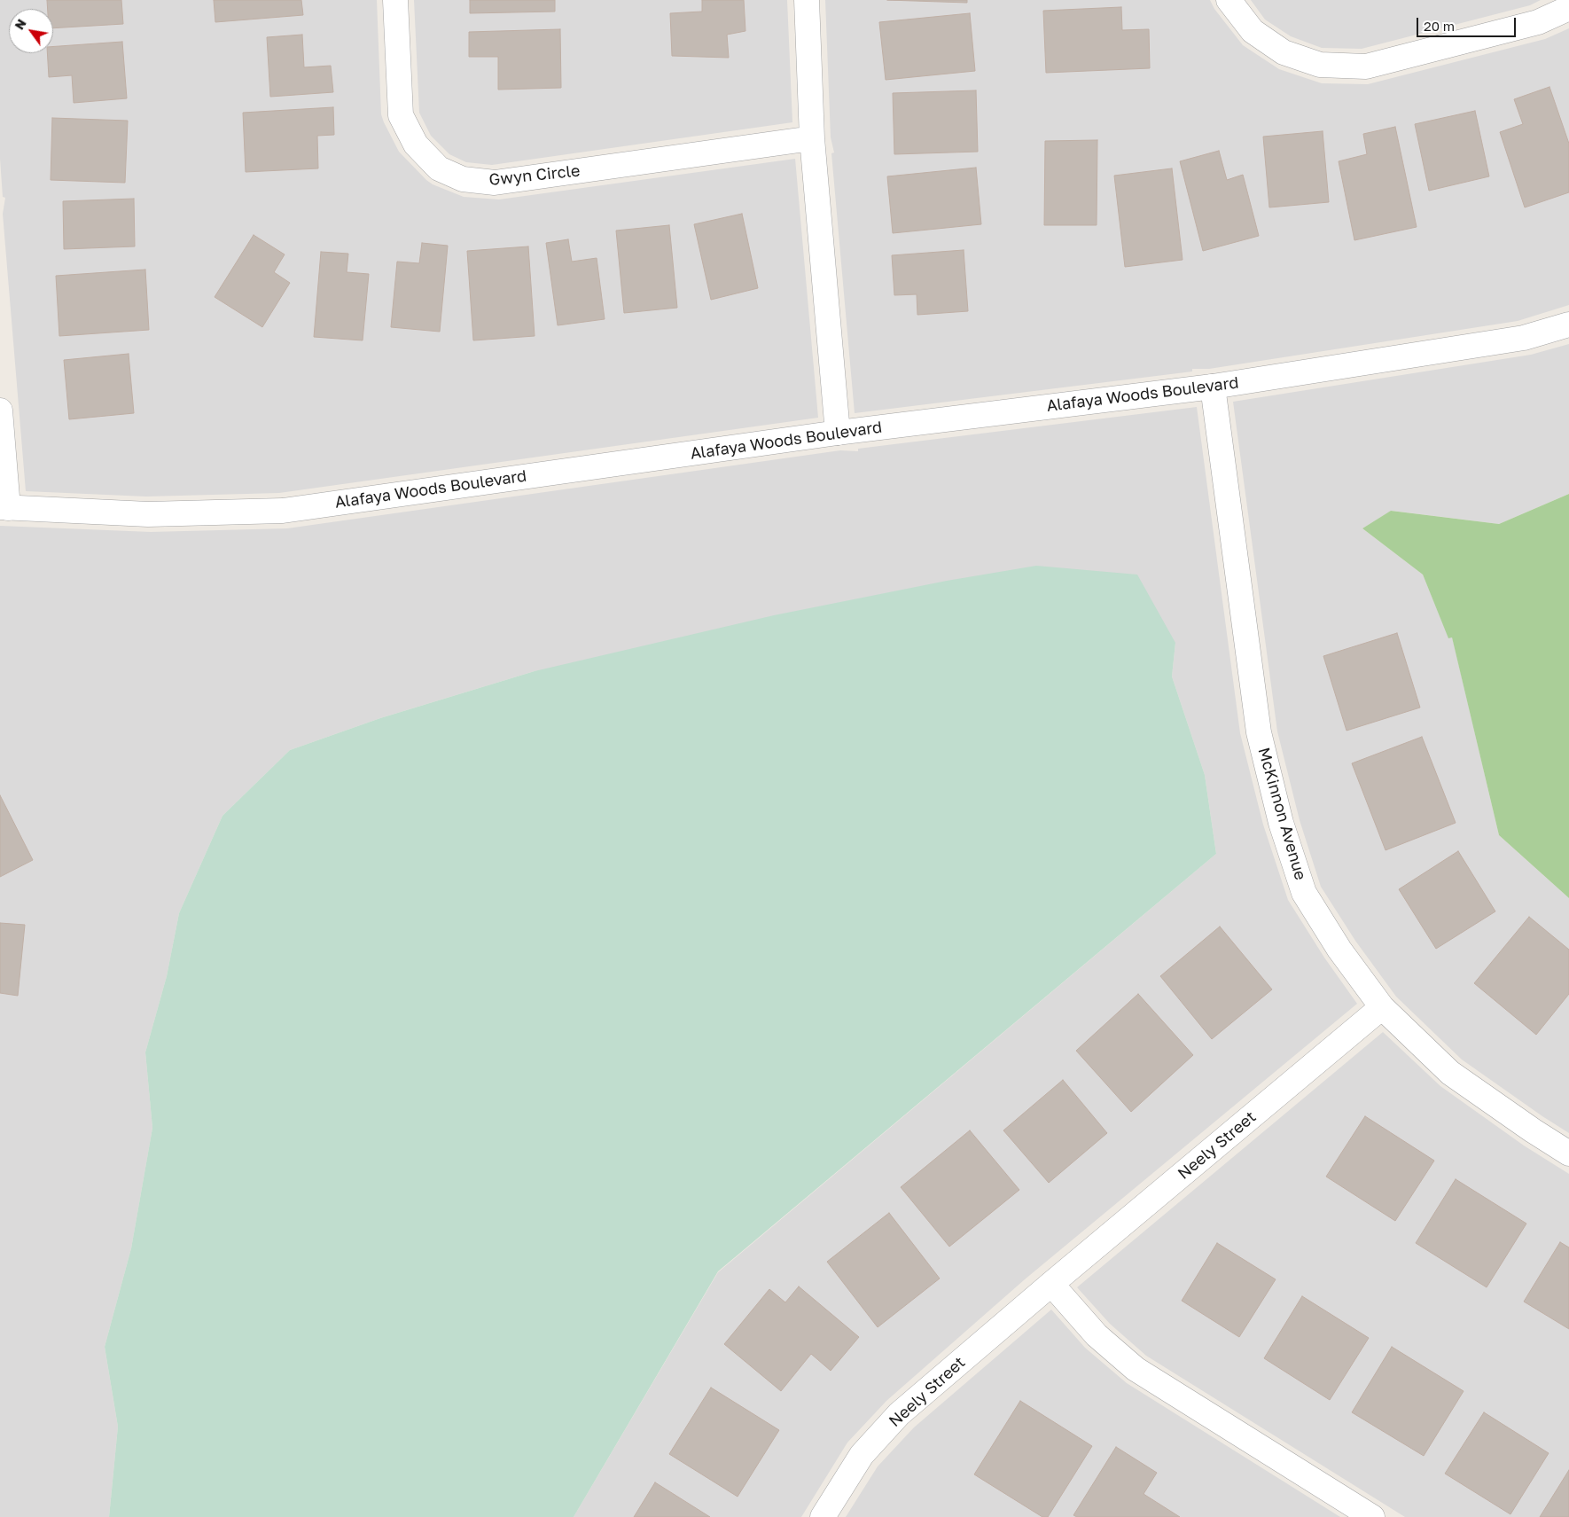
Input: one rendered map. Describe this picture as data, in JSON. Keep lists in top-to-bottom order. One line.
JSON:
{"streets":{"street":["Gwyn Circle","Alafaya Woods Boulevard","McKinnon Avenue","Neely Street"]},"crossings":[["Alafaya Woods Boulevard","McKinnon Avenue"],["McKinnon Avenue","Neely Street"]],"scale_bar":"20 m","north":"top left"}
